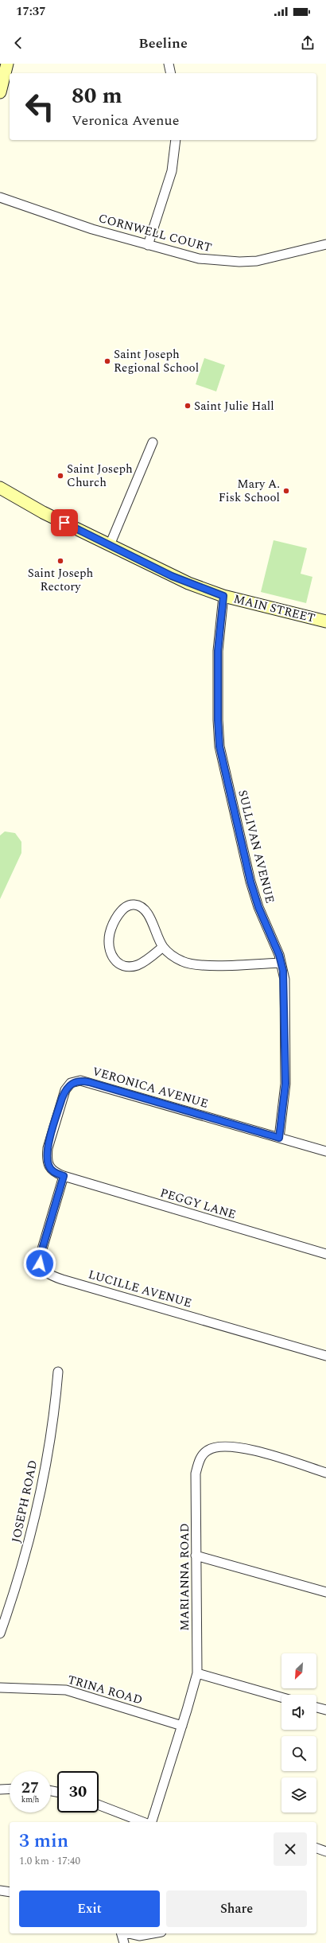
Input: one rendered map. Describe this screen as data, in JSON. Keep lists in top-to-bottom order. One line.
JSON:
{"streets":{"main road":["MAIN STREET"],"street":["CORNWELL COURT","SULLIVAN AVENUE","VERONICA AVENUE","PEGGY LANE","LUCILLE AVENUE","JOSEPH ROAD","MARIANNA ROAD","TRINA ROAD"]},"crossings":[["MAIN STREET","SULLIVAN AVENUE"],["SULLIVAN AVENUE","VERONICA AVENUE"],["VERONICA AVENUE","PEGGY LANE"],["VERONICA AVENUE","LUCILLE AVENUE"],["PEGGY LANE","LUCILLE AVENUE"],["MARIANNA ROAD","TRINA ROAD"]],"places":["Saint Joseph Regional School","Saint Julie Hall","Saint Joseph Church","Mary A. Fisk School","Saint Joseph Rectory"],"north":"bottom left","page":{"status":"17:37","header":"Beeline","turn":["80 m","Veronica Avenue"],"speed":"27 km/h","limit":"30","heading":["3 min","1.0 km · 17:40"],"buttons":["Exit","Share"]}}
